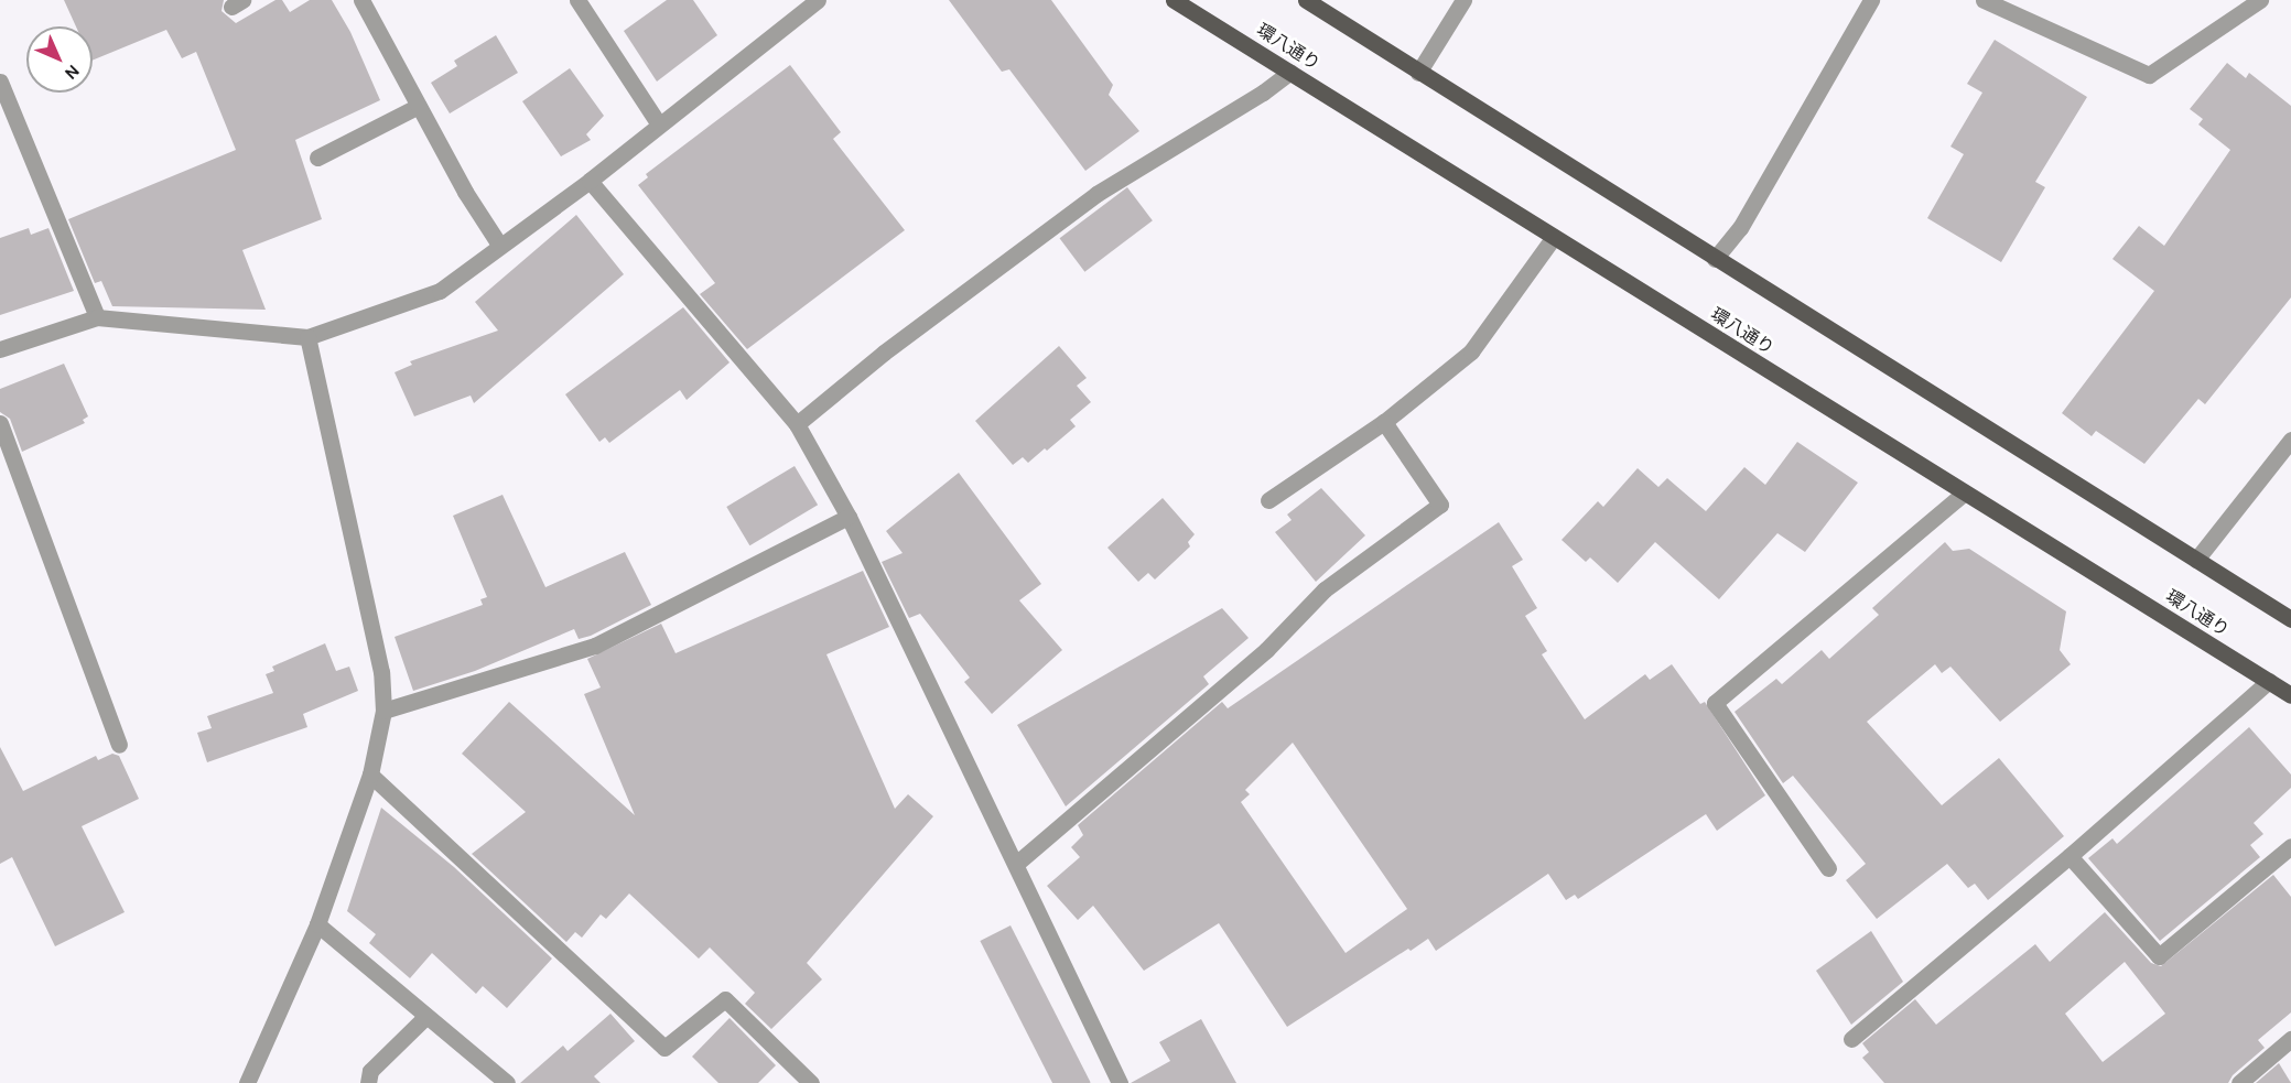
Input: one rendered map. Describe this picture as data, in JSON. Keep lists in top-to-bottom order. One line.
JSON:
{"streets":{"main road":["環八通り"]},"north":"bottom right"}
